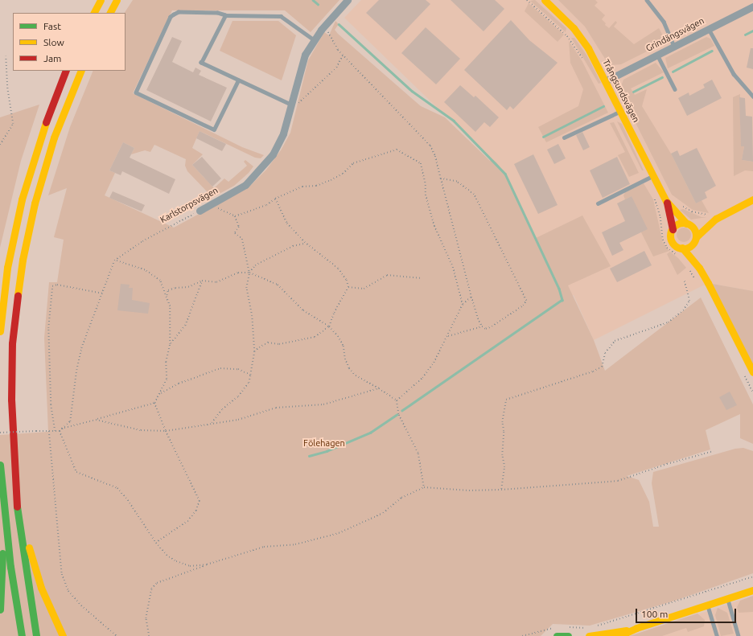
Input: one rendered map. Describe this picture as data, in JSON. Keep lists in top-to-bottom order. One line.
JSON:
{"streets":{"main road":["Trångsundsvägen"],"street":["Grindängsvägen","Karlstorpsvägen"]},"crossings":[["Grindängsvägen","Trångsundsvägen"]],"parks":["Fölehagen"],"legend":["Fast","Slow","Jam"],"scale_bar":"100 m"}
